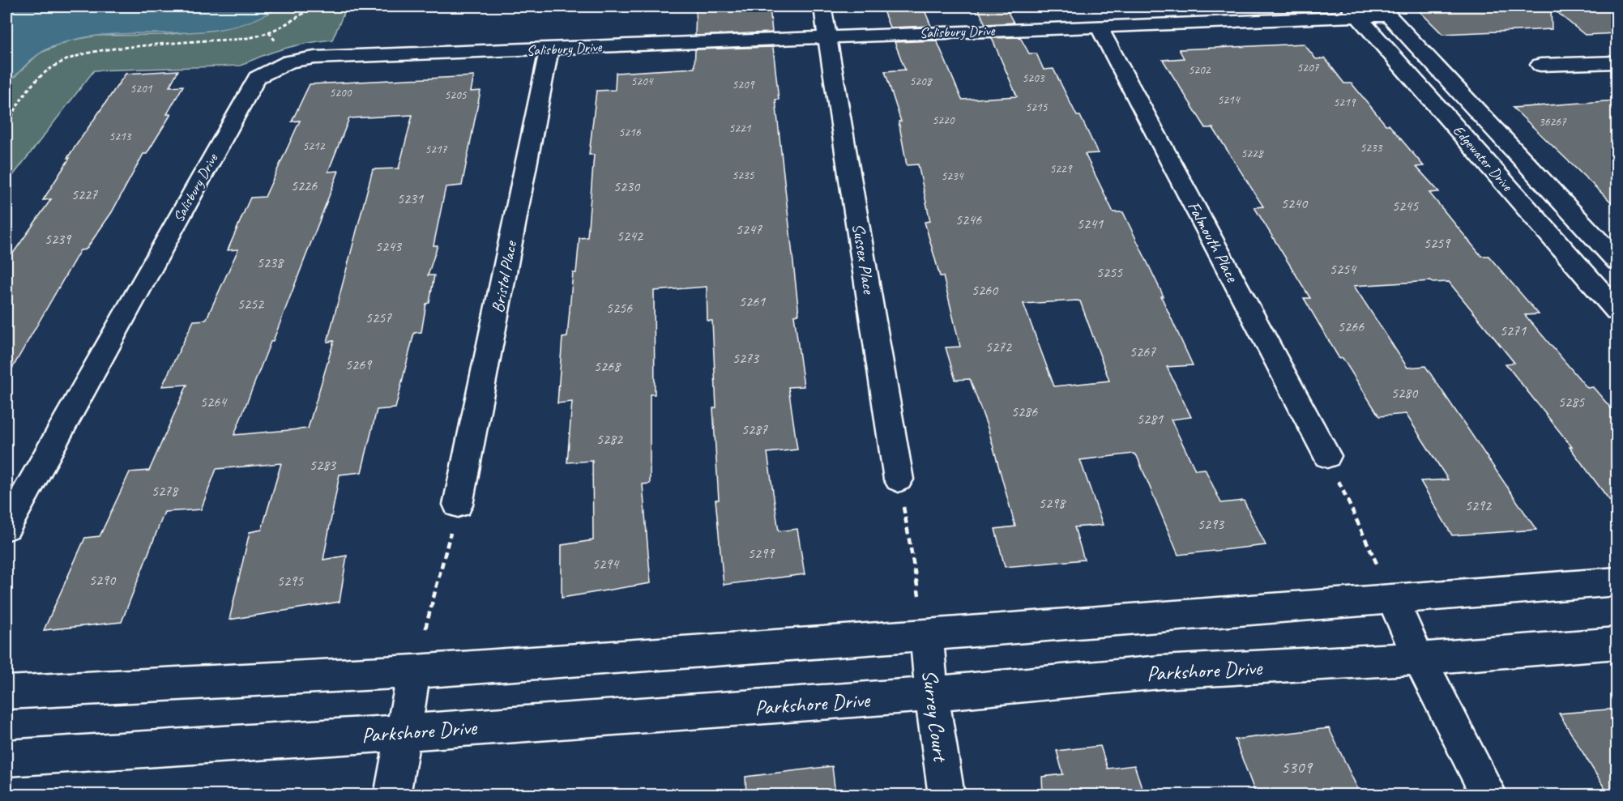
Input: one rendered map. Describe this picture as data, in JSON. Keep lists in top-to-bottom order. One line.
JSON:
{"streets":{"street":["Salisbury Drive","Edgewater Drive","Falmouth Place","Sussex Place","Bristol Place","Parkshore Drive","Surrey Court"]},"crossings":[["Salisbury Drive","Edgewater Drive"],["Salisbury Drive","Falmouth Place"],["Salisbury Drive","Sussex Place"],["Salisbury Drive","Bristol Place"],["Parkshore Drive","Surrey Court"]],"house_numbers":["5207","5202","5203","5204","5208","5209","5201","5200","5205","5214","5219","5215","5220","36267","5221","5216","5213","5212","5233","5217","5228","5229","5235","5234","5226","5230","5227","5231","5240","5245","5246","5241","5247","5242","5239","5259","5243","5238","5254","5255","5260","5261","5252","5256","5257","5266","5271","5272","5267","5273","5269","5268","5280","5264","5285","5286","5281","5287","5282","5283","5278","5298","5292","5293","5299","5294","5290","5295","5309"]}
